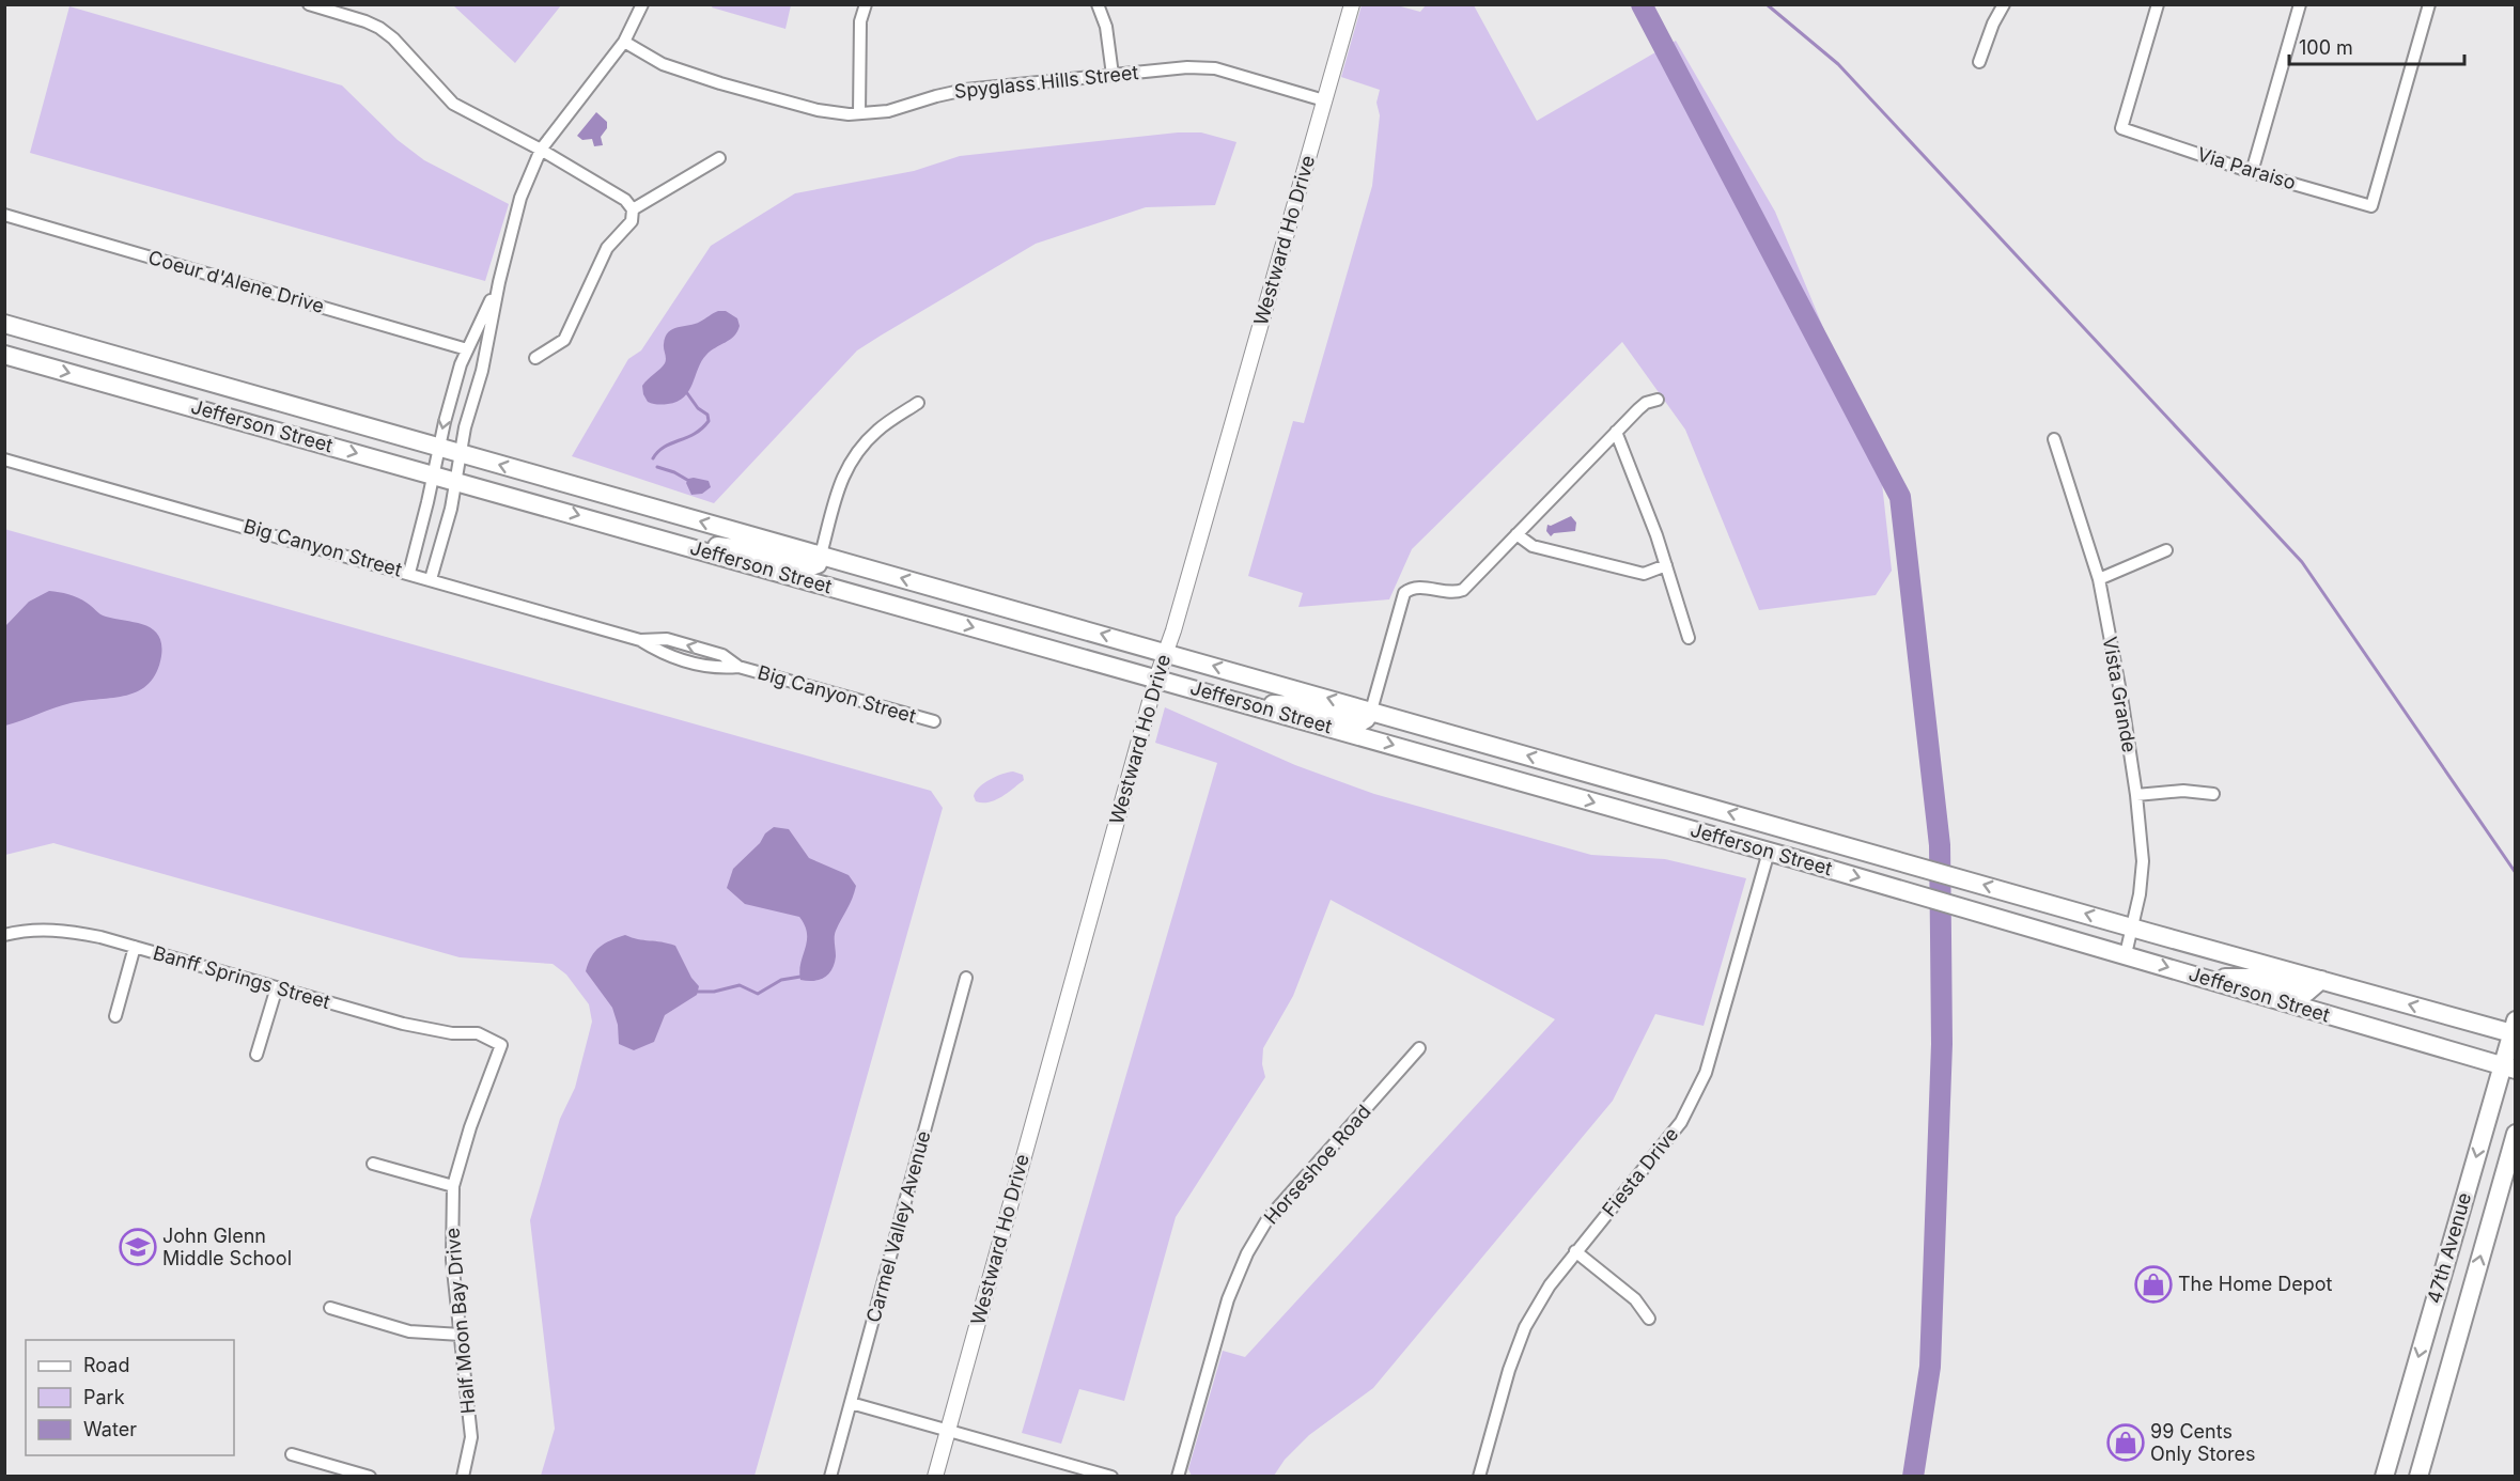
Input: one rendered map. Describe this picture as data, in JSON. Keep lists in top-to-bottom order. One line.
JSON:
{"streets":{"main road":["Jefferson Street","47th Avenue"],"street":["Spyglass Hills Street","Via Paraiso","Westward Ho Drive","Coeur d'Alene Drive","Big Canyon Street","Vista Grande","Banff Springs Street","Horseshoe Road","Fiesta Drive","Carmel Valley Avenue","Half Moon Bay Drive"]},"crossings":[["Spyglass Hills Street","Westward Ho Drive"],["Westward Ho Drive","Jefferson Street"],["Jefferson Street","Vista Grande"],["Jefferson Street","Fiesta Drive"],["Jefferson Street","47th Avenue"],["Banff Springs Street","Half Moon Bay Drive"]],"places":{"school or university":["John Glenn Middle School"],"shop":["The Home Depot","99 Cents Only Stores"]},"legend":["Road","Park","Water"],"scale_bar":"100 m"}
